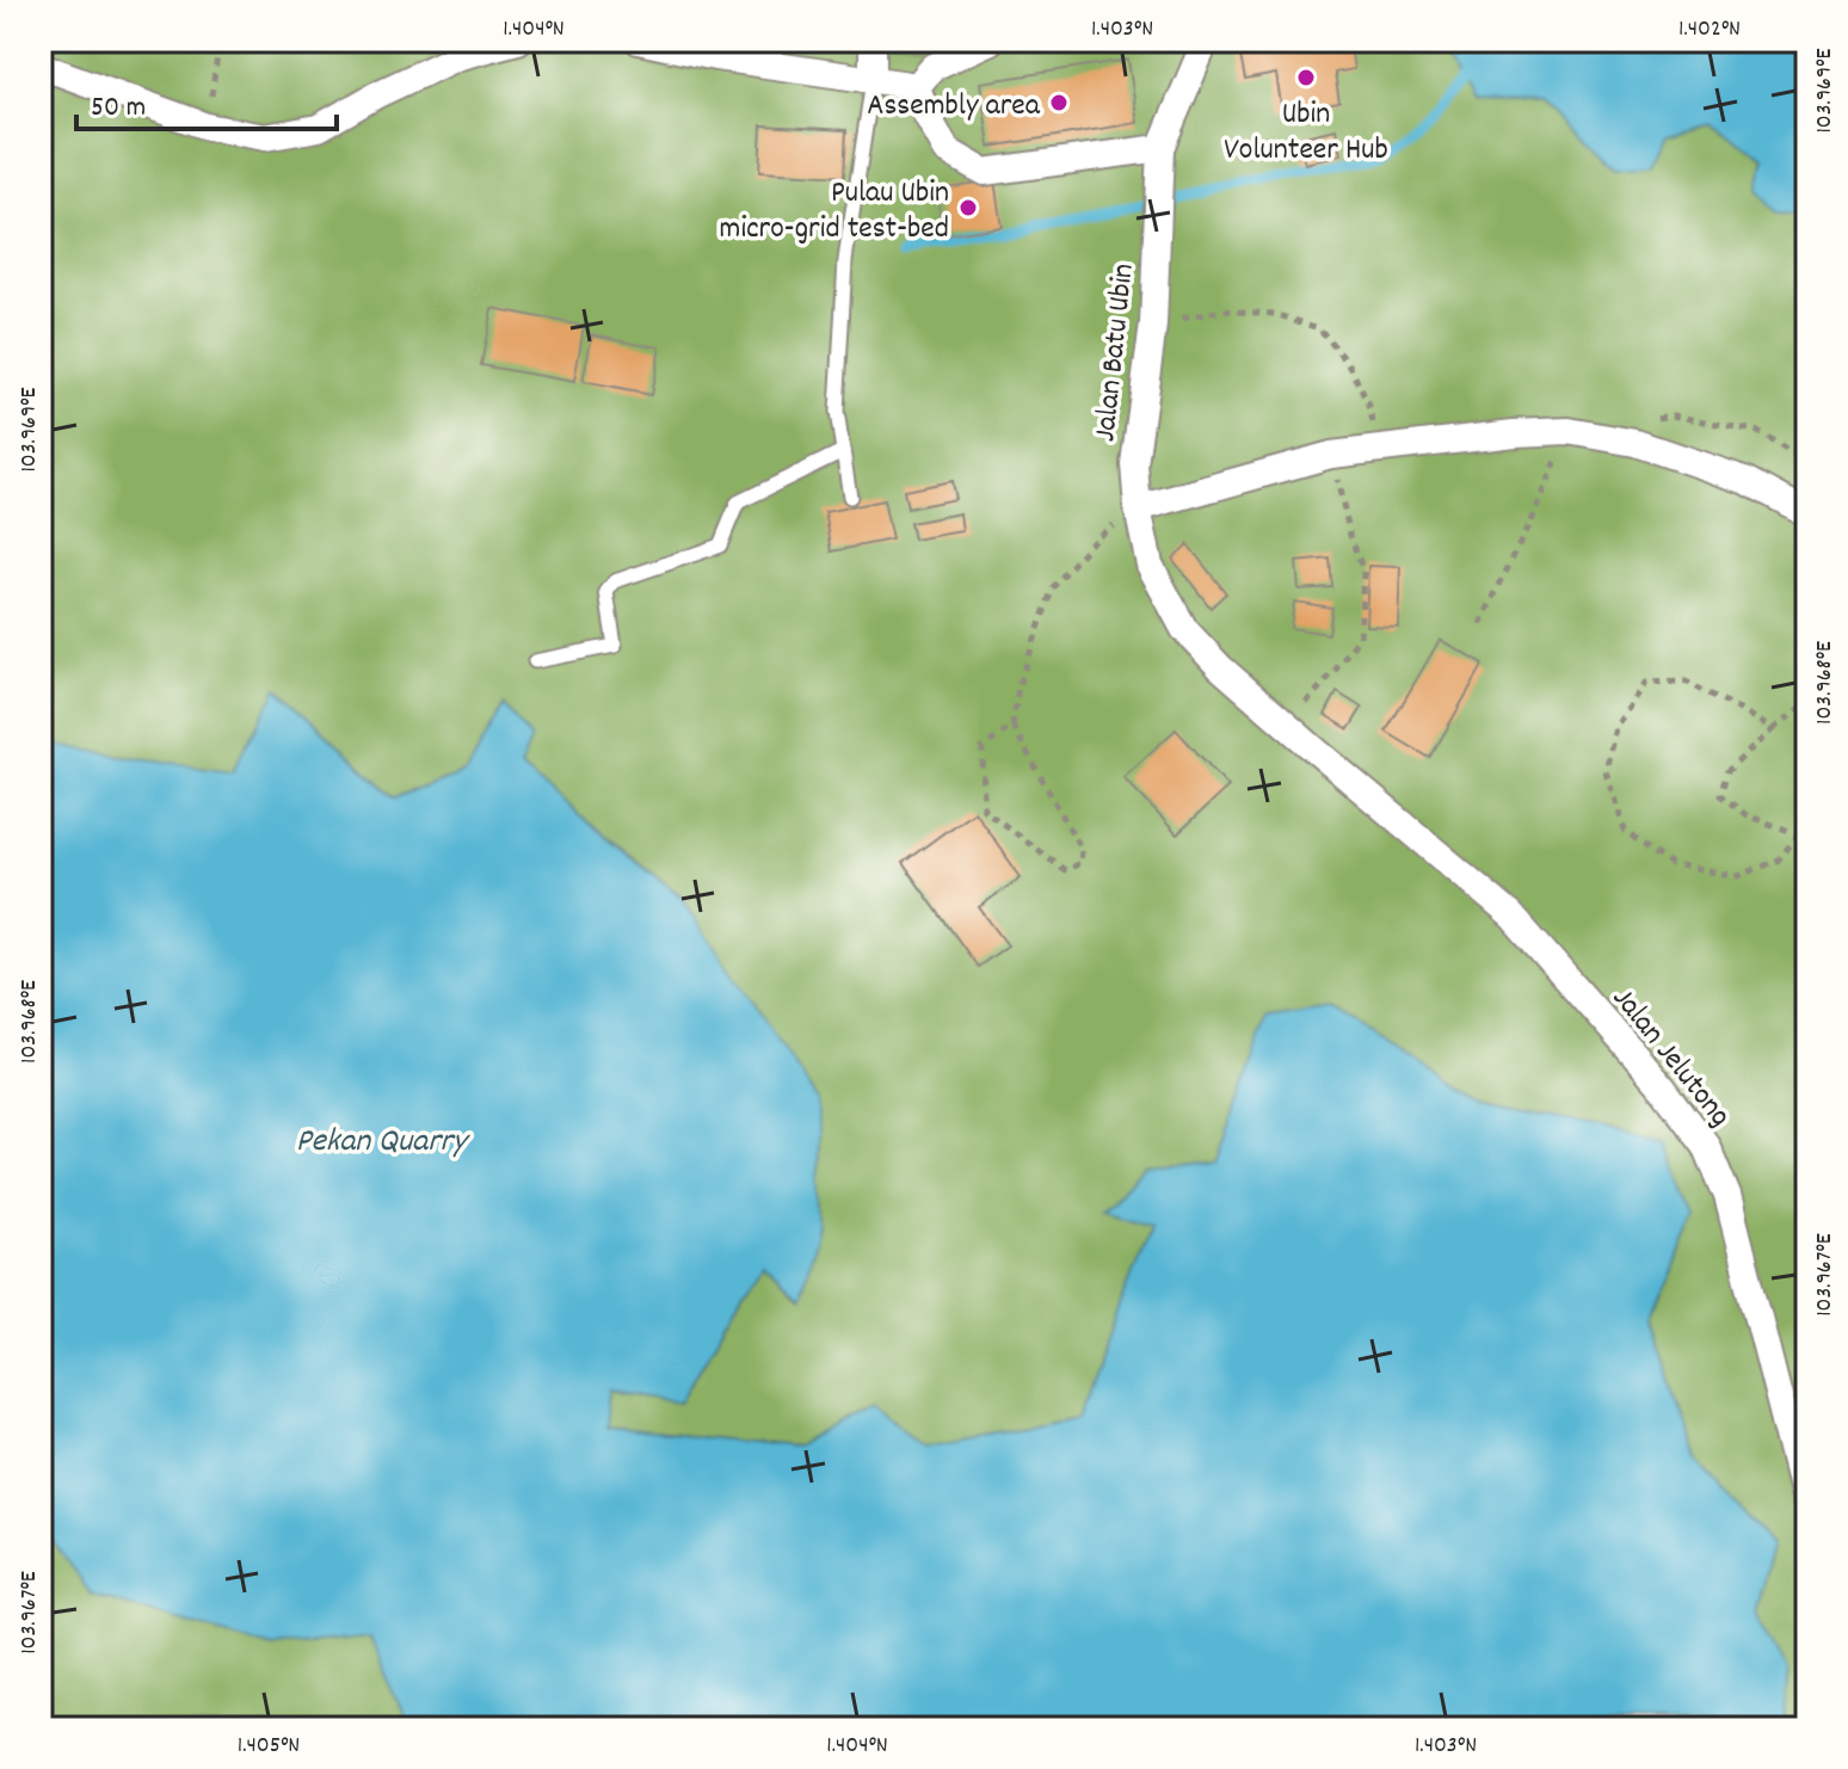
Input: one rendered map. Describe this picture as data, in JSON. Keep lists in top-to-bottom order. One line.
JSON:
{"streets":{"street":["Jalan Batu Ubin","Jalan Jelutong"]},"water":["Pekan Quarry"],"places":["Ubin Volunteer Hub","Assembly area","Pulau Ubin micro-grid test-bed"],"scale_bar":"50 m","coordinates":["1.404°N","1.403°N","1.402°N","103.969°E","103.968°E","103.967°E","1.405°N"]}
